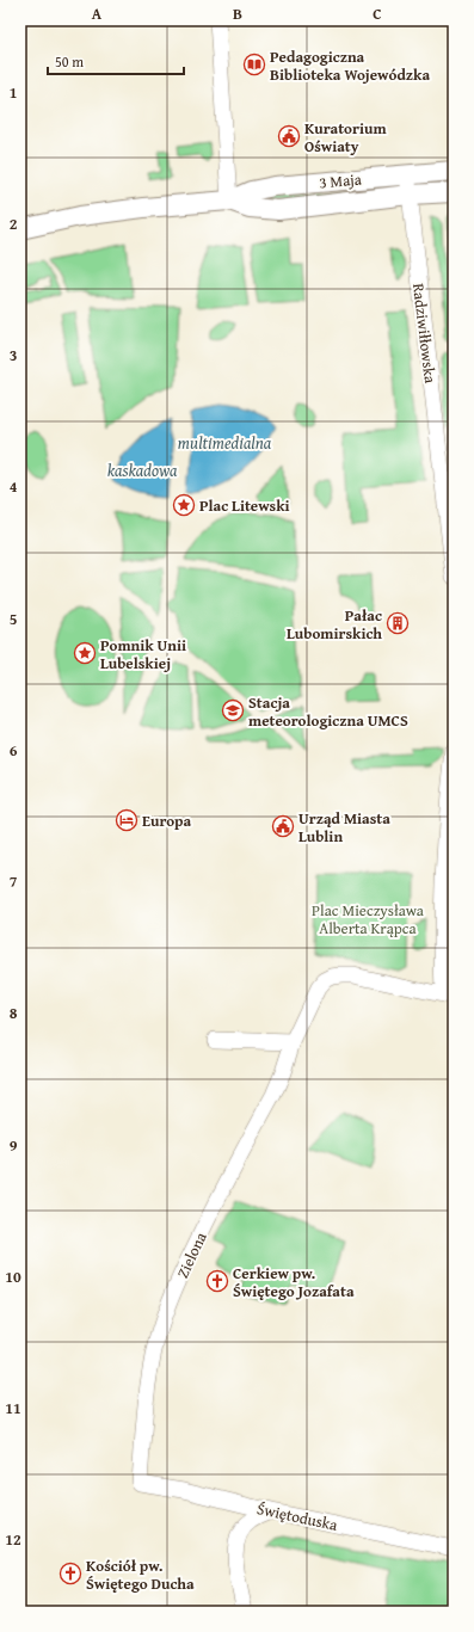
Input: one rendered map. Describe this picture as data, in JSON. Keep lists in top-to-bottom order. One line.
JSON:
{"streets":{"street":["3 Maja","Radziwiłłowska","Zielona","Świętoduska"]},"crossings":[["3 Maja","Radziwiłłowska"],["Zielona","Świętoduska"]],"water":["multimedialna","kaskadowa"],"parks":["Plac Mieczysława Alberta Krąpca"],"places":{"library":["Pedagogiczna Biblioteka Wojewódzka"],"public building":["Kuratorium Oświaty","Urząd Miasta Lublin"],"place":["Plac Litewski","Pomnik Unii Lubelskiej"],"building":["Pałac Lubomirskich"],"school or university":["Stacja meteorologiczna UMCS"],"hotel":["Europa"],"church":["Cerkiew pw. Świętego Jozafata","Kościół pw. Świętego Ducha"]},"scale_bar":"50 m","grid":{"columns":["A","B","C"],"rows":["1","2","3","4","5","6","7","8","9","10","11","12"]}}
